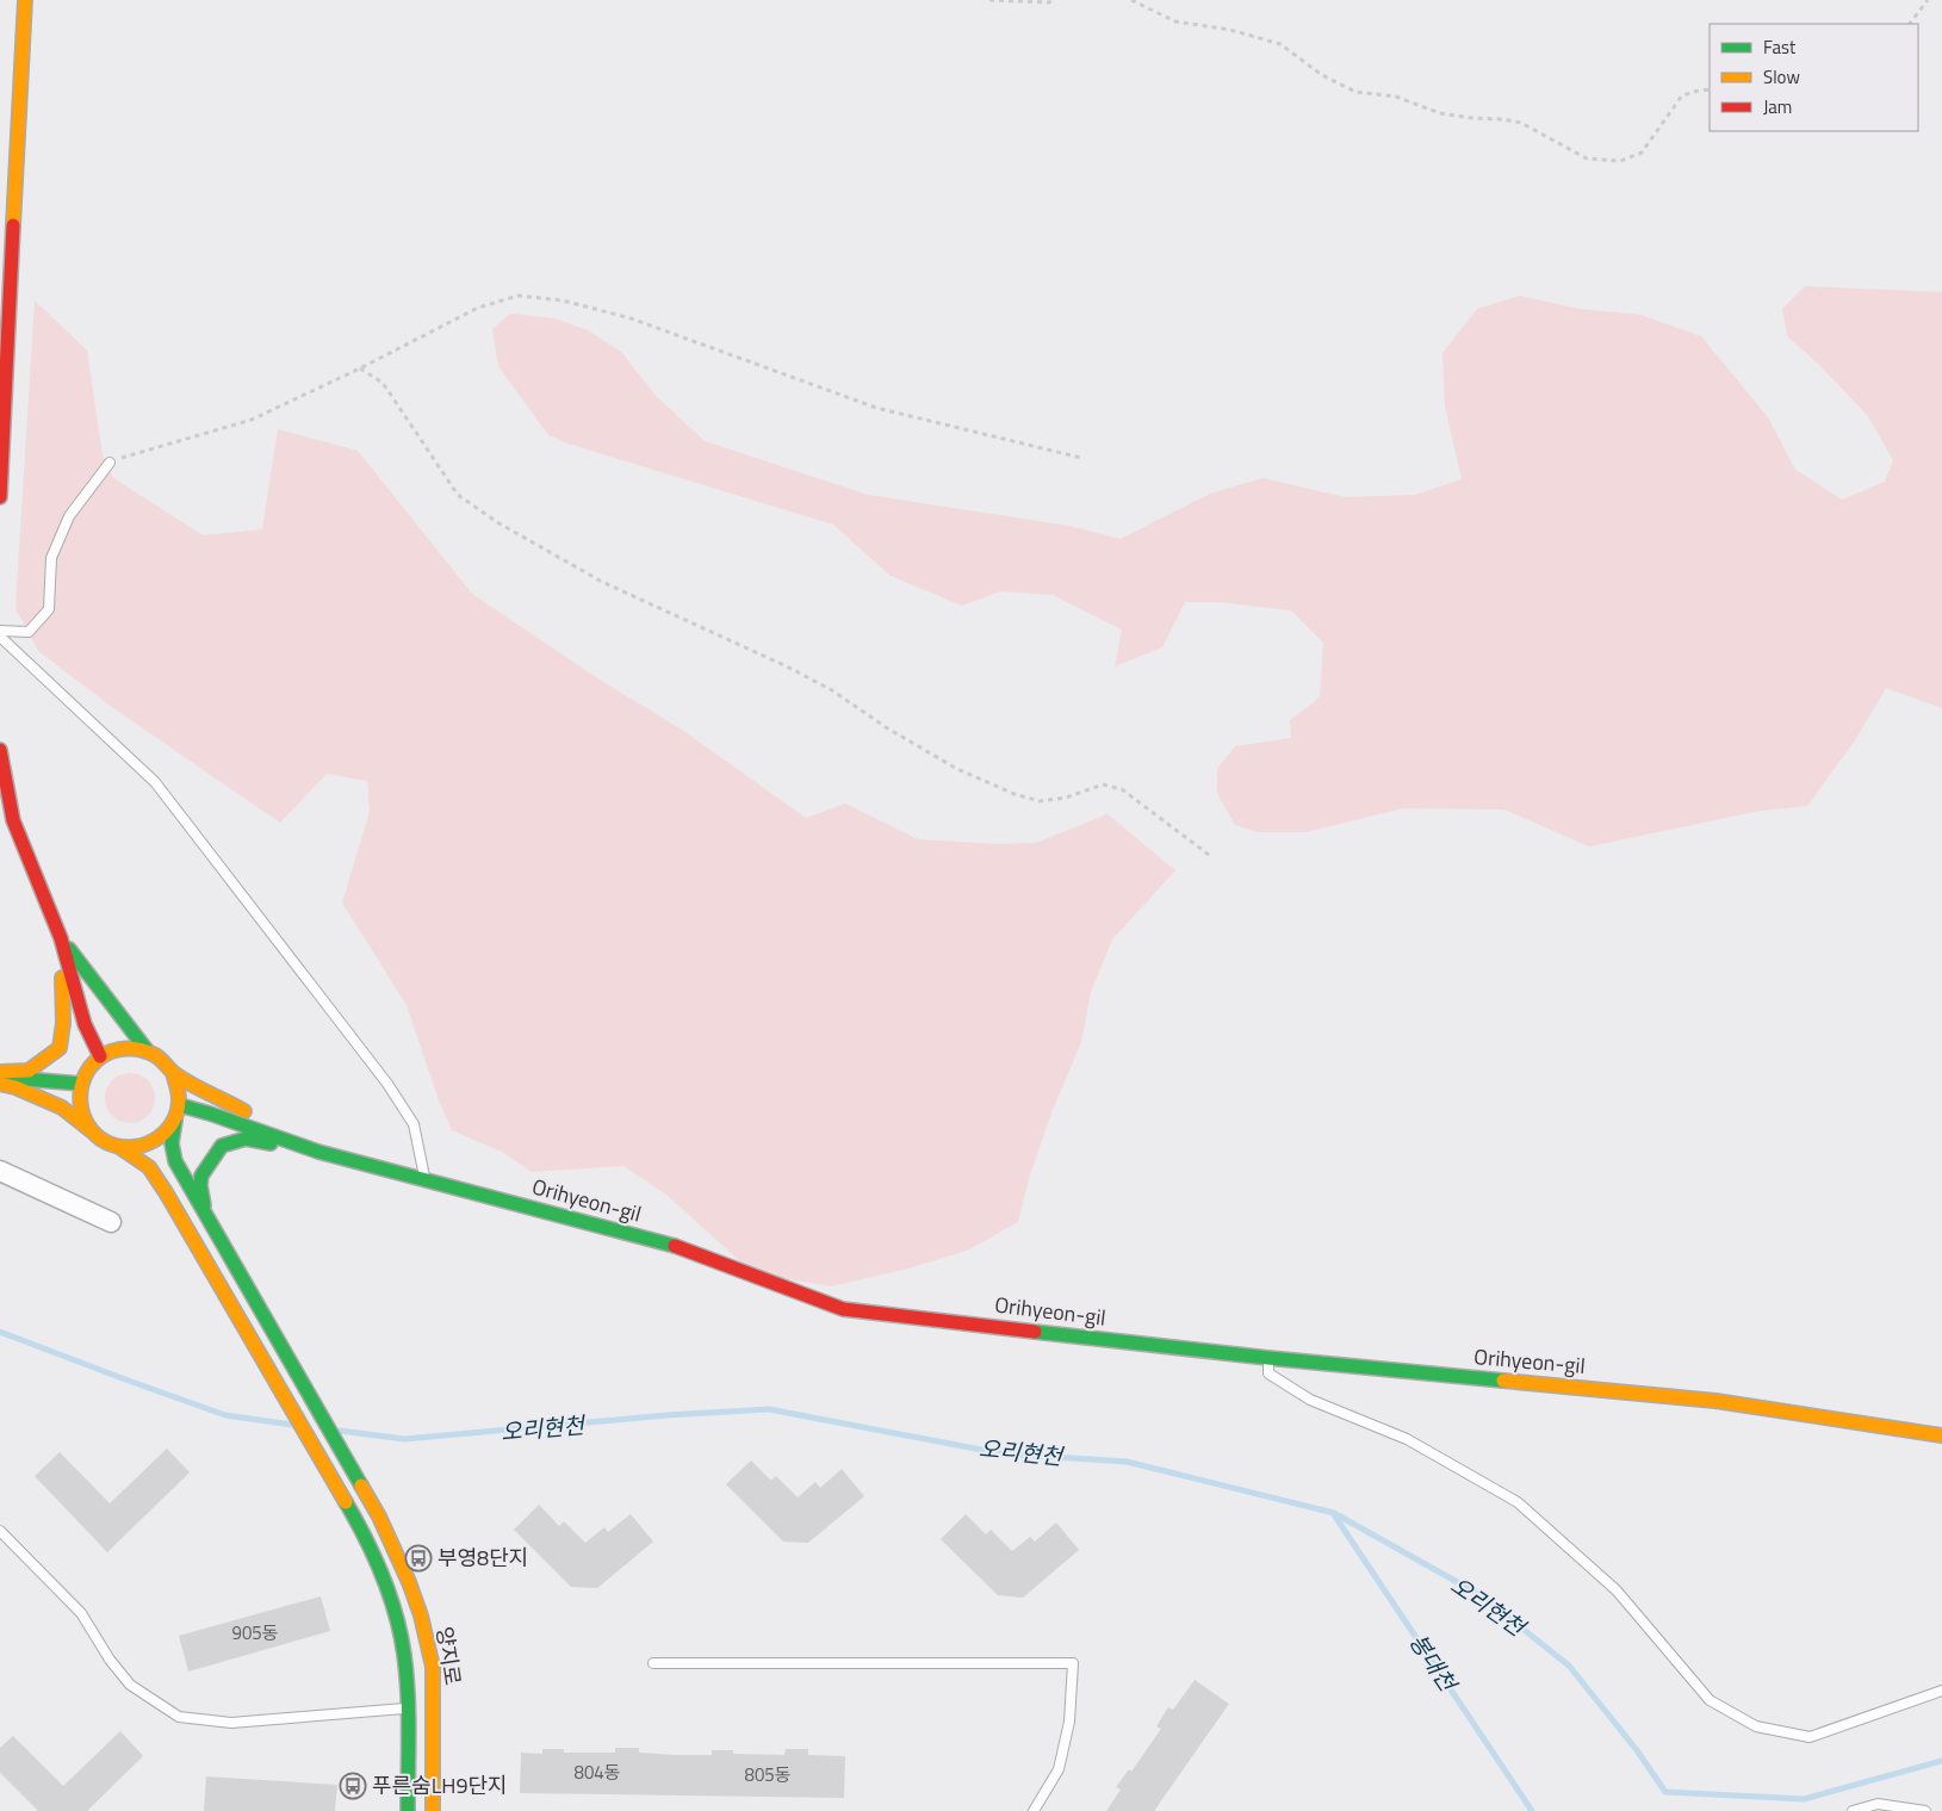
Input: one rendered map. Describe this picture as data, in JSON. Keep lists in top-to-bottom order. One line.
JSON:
{"streets":{"street":["Orihyeon-gil","양지로"]},"crossings":[["Orihyeon-gil","양지로"]],"water":["오리현천","봉대천"],"places":{"bus stop":["부영8단지","푸른숨LH9단지"]},"house_numbers":["905동","804동","805동"],"legend":["Fast","Slow","Jam"]}
